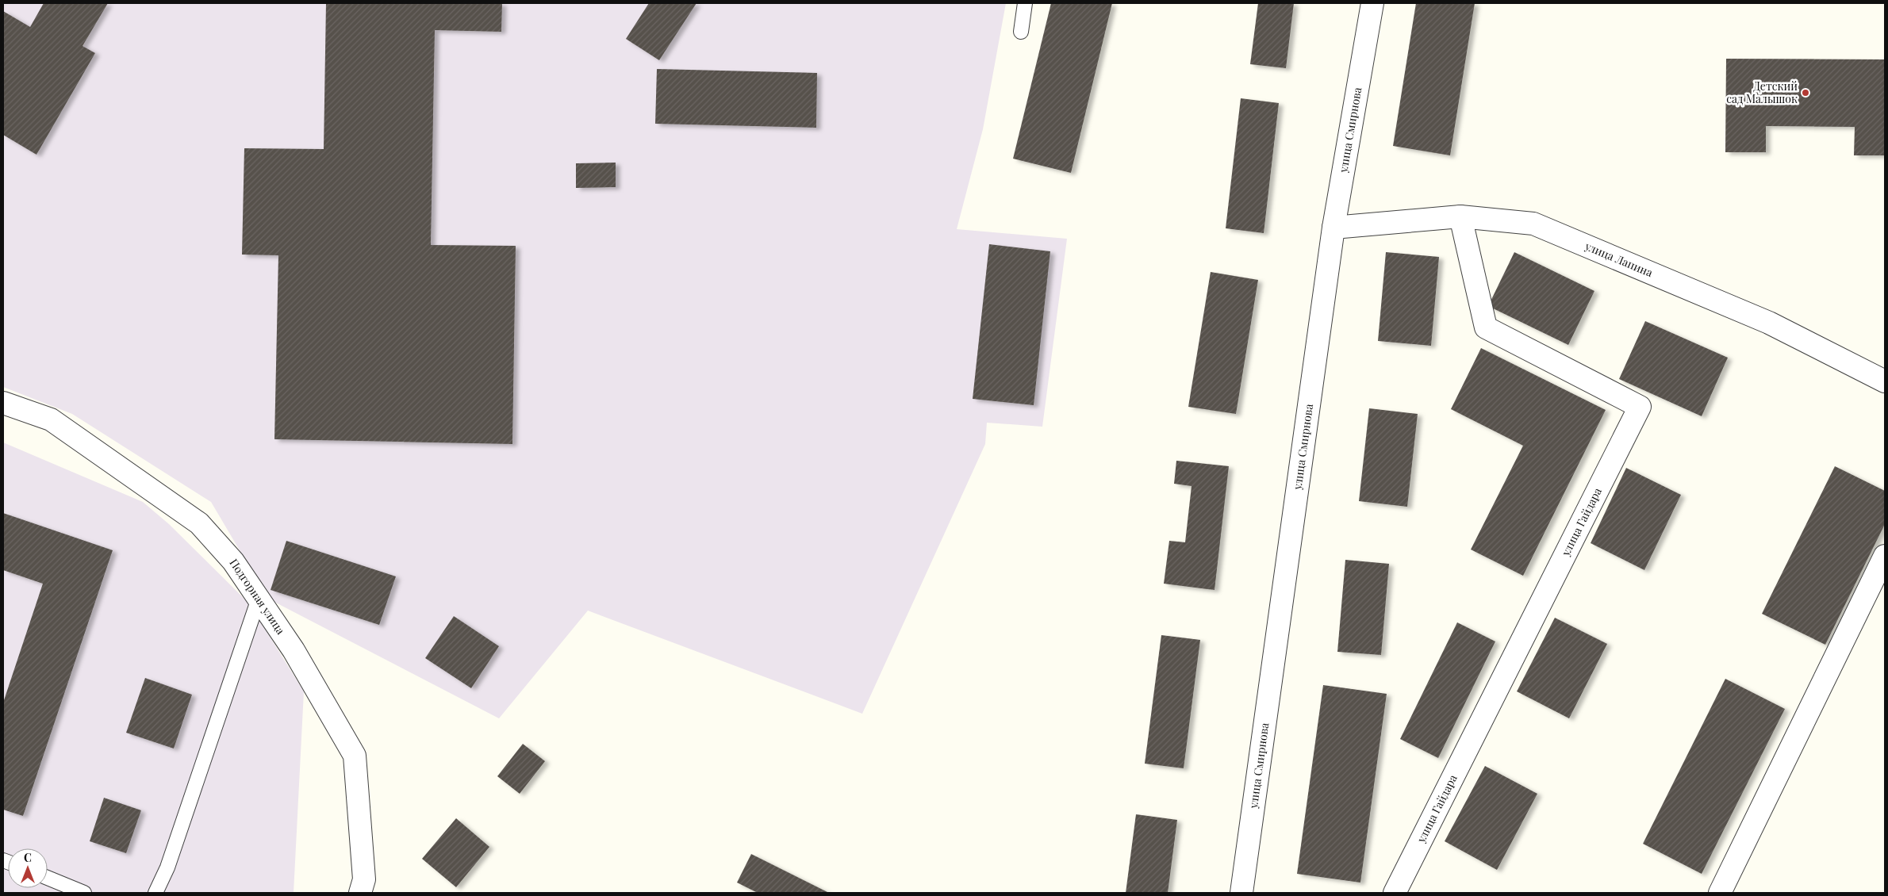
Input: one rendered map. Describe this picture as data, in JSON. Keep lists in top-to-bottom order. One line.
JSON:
{"streets":{"street":["улица Смирнова","улица Лапина","улица Гайдара","Подгорная улица"]},"crossings":[["улица Смирнова","улица Лапина"],["улица Лапина","улица Гайдара"]],"places":["Детский сад Малышок"],"north":"top"}
